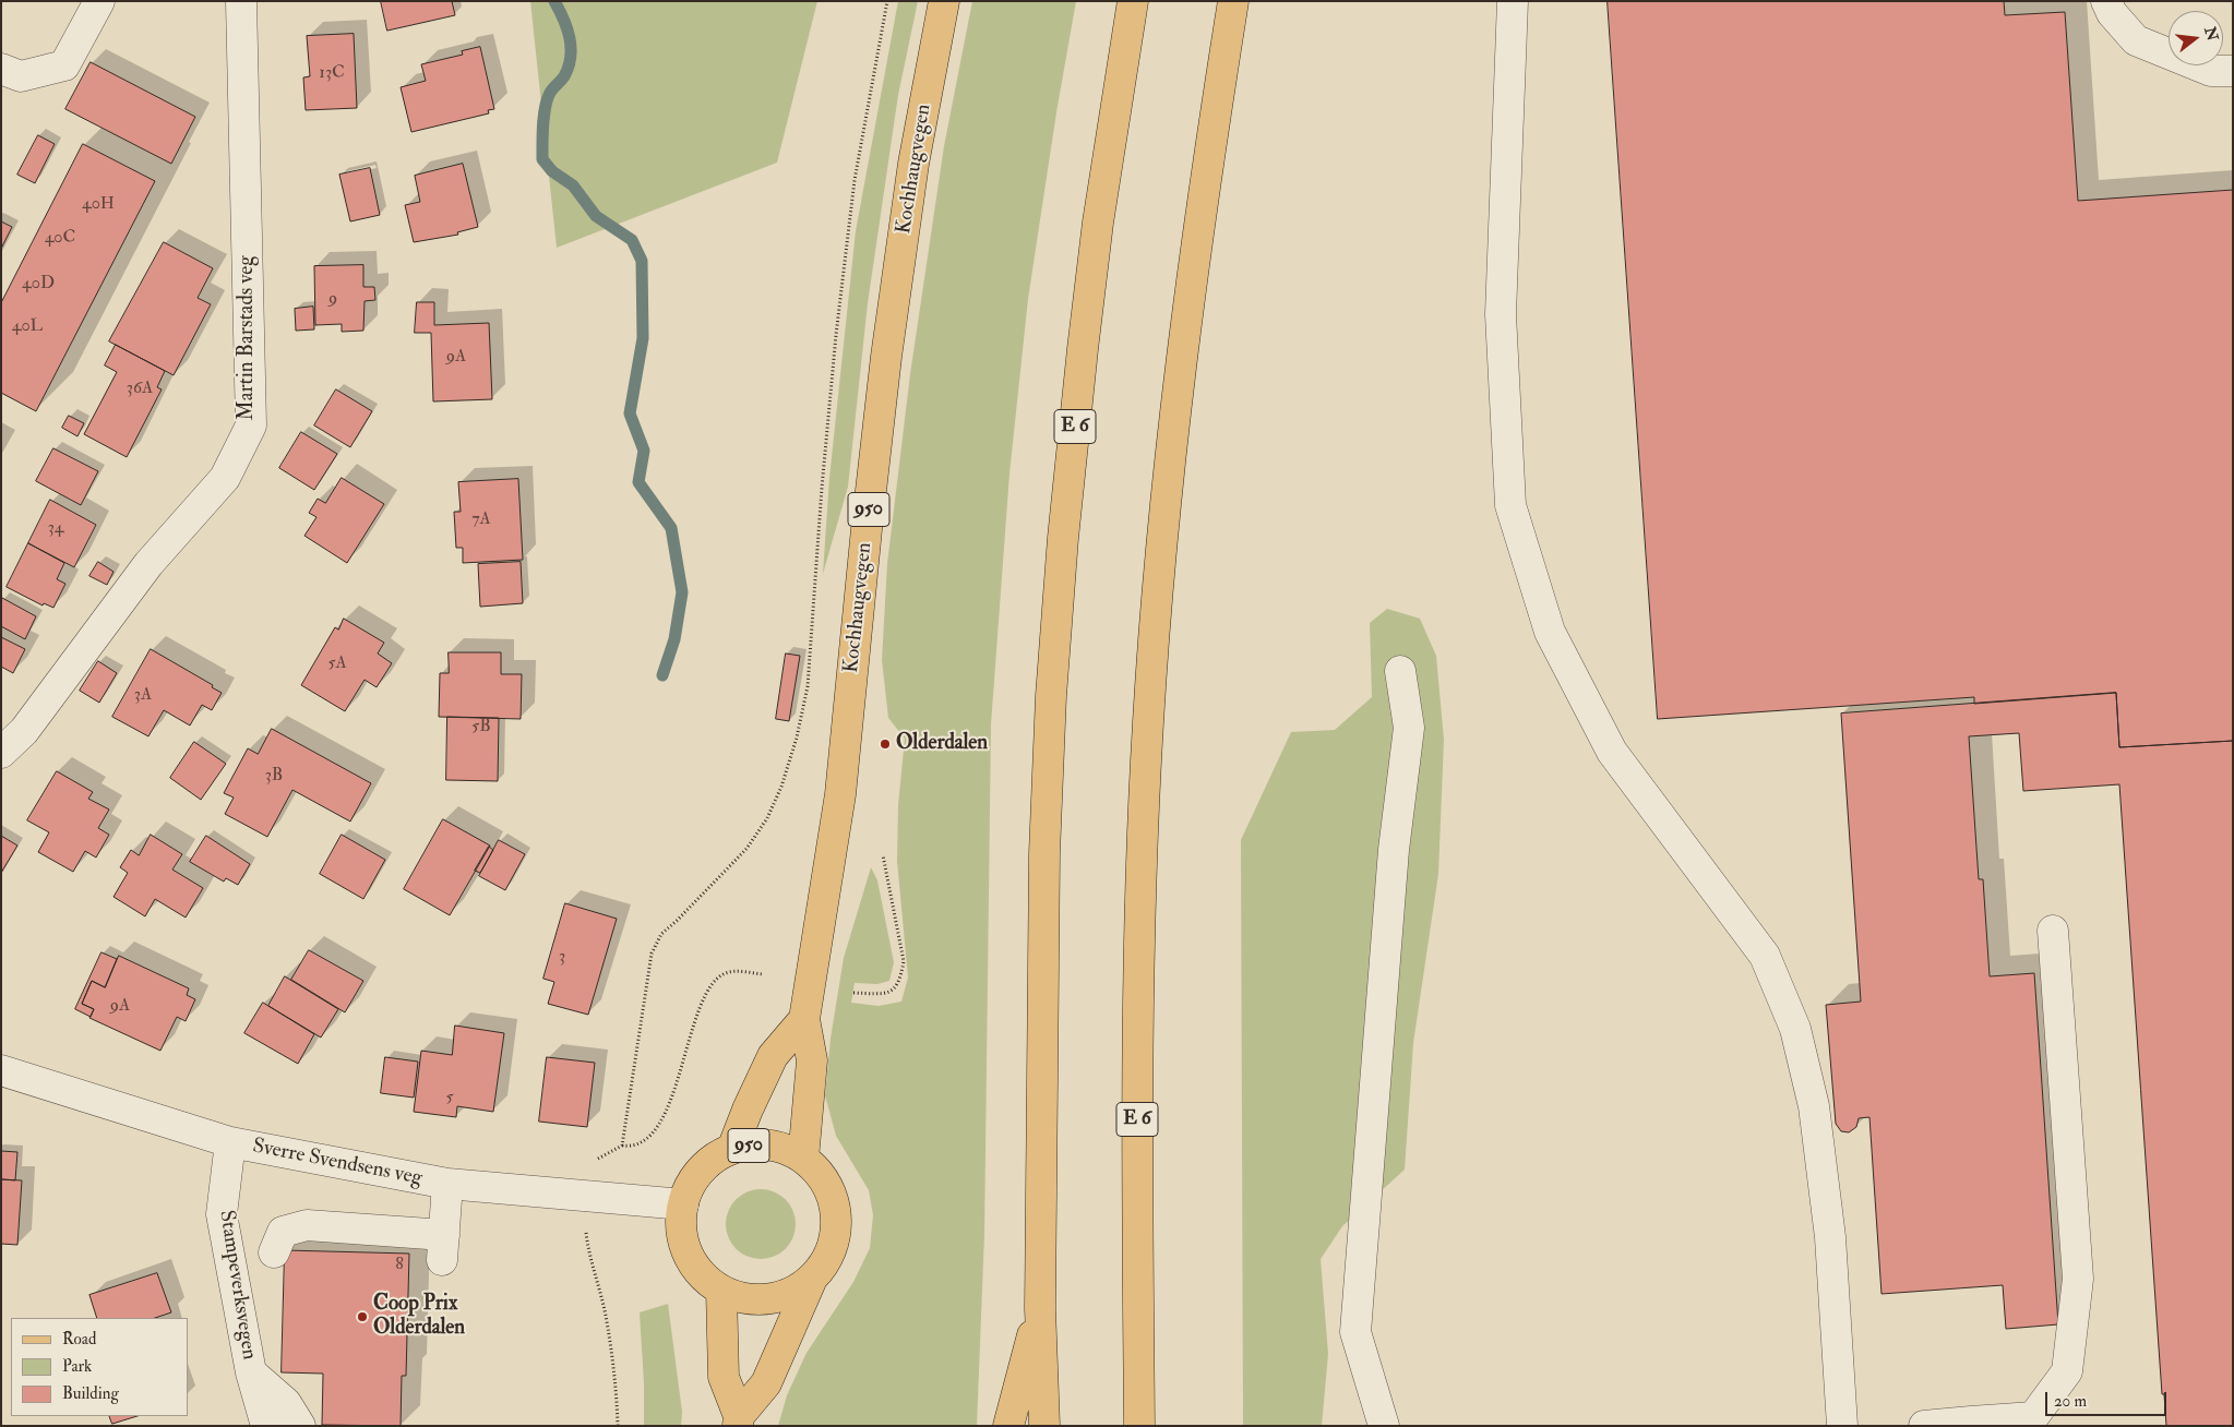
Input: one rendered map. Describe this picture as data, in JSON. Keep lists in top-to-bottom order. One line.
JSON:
{"streets":{"main road":["Kochhaugvegen","E 6","950"],"street":["Martin Barstads veg","Sverre Svendsens veg","Stampeverksvegen"]},"crossings":[["Kochhaugvegen","950"],["Kochhaugvegen","Sverre Svendsens veg"],["950","Sverre Svendsens veg"],["Sverre Svendsens veg","Stampeverksvegen"]],"places":["Olderdalen","Coop Prix Olderdalen"],"house_numbers":["13C","40H","40C","40D","9","40L","9A","36A","7A","34","5A","3A","5B","3B","3","9A","5","8"],"legend":["Road","Park","Building"],"scale_bar":"20 m","north":"right"}
